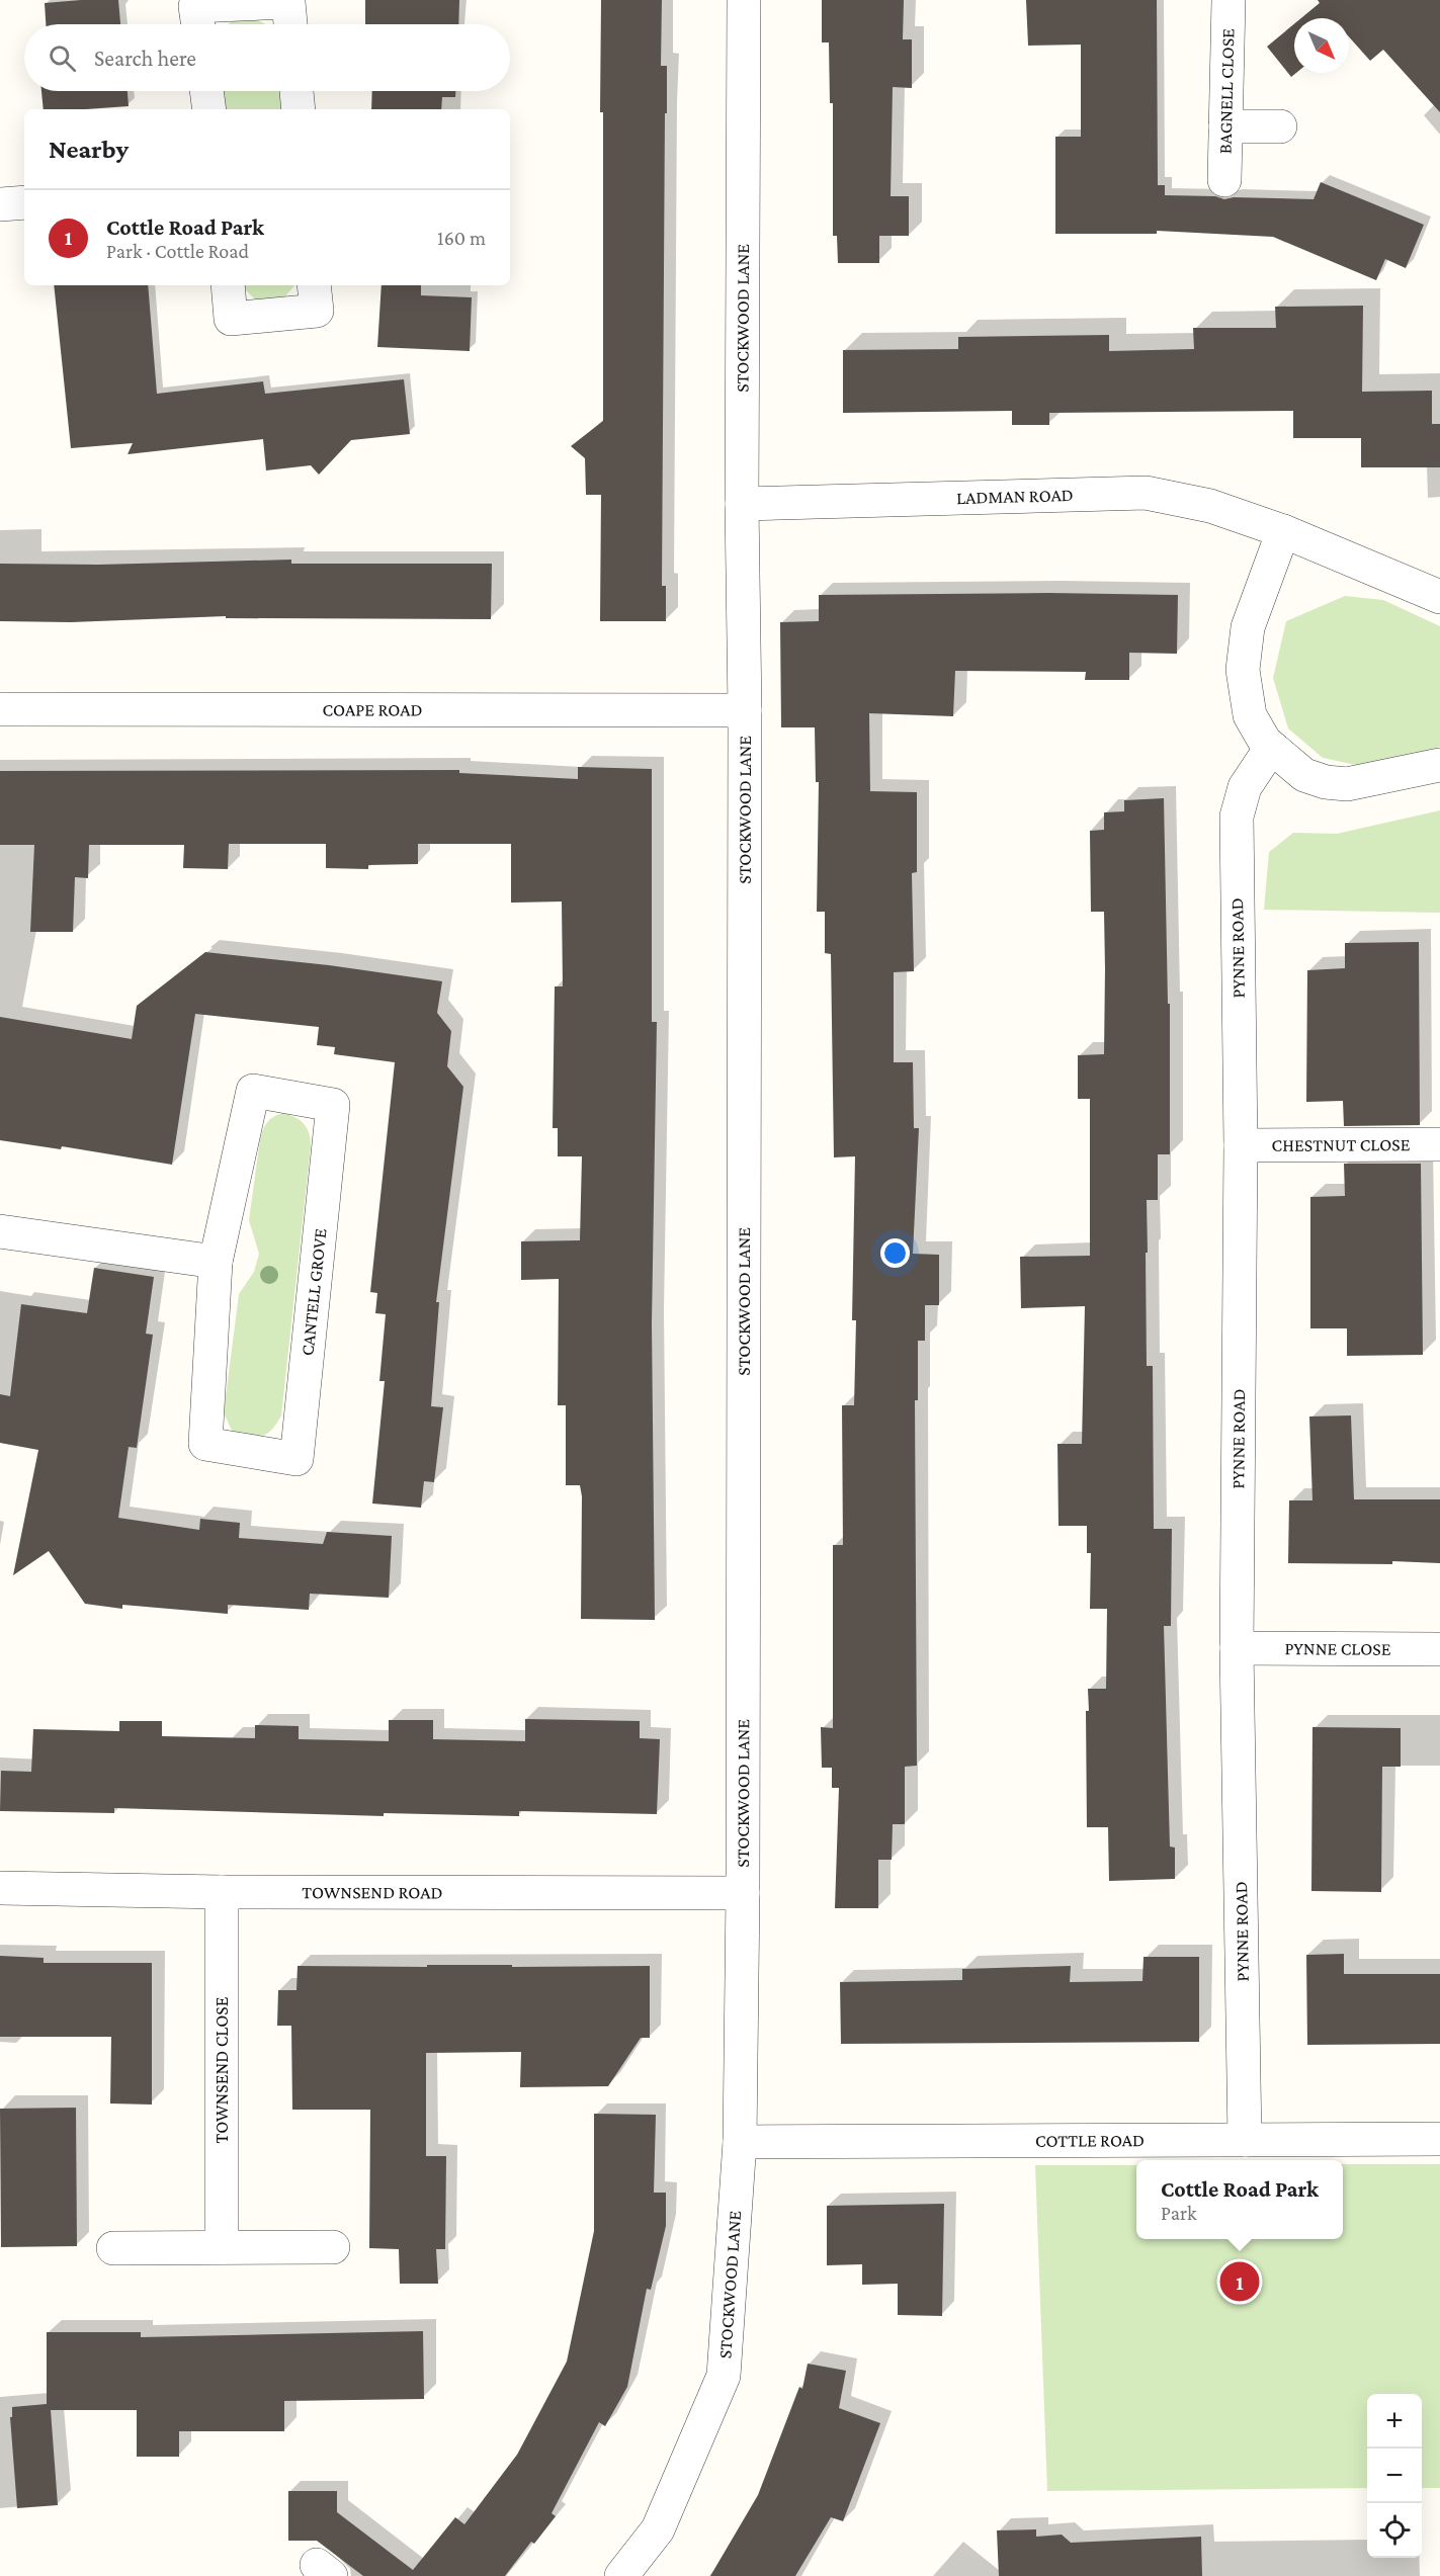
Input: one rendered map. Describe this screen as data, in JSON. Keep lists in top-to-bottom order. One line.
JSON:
{"streets":{"street":["BAGNELL CLOSE","STOCKWOOD LANE","LADMAN ROAD","COAPE ROAD","PYNNE ROAD","CHESTNUT CLOSE","CANTELL GROVE","PYNNE CLOSE","TOWNSEND ROAD","TOWNSEND CLOSE","COTTLE ROAD"]},"crossings":[["STOCKWOOD LANE","LADMAN ROAD"],["STOCKWOOD LANE","COAPE ROAD"],["STOCKWOOD LANE","TOWNSEND ROAD"],["STOCKWOOD LANE","COTTLE ROAD"],["PYNNE ROAD","CHESTNUT CLOSE"],["PYNNE ROAD","PYNNE CLOSE"],["PYNNE ROAD","COTTLE ROAD"],["TOWNSEND ROAD","TOWNSEND CLOSE"]],"north":"bottom right","page":{"search":"Search here","heading":"Nearby","list":[{"mark":"1","name":"Cottle Road Park","note":"Park · Cottle Road","value":"160 m"}],"popup":["Cottle Road Park","Park"],"pins":"1","map_buttons":["+","−"]}}
